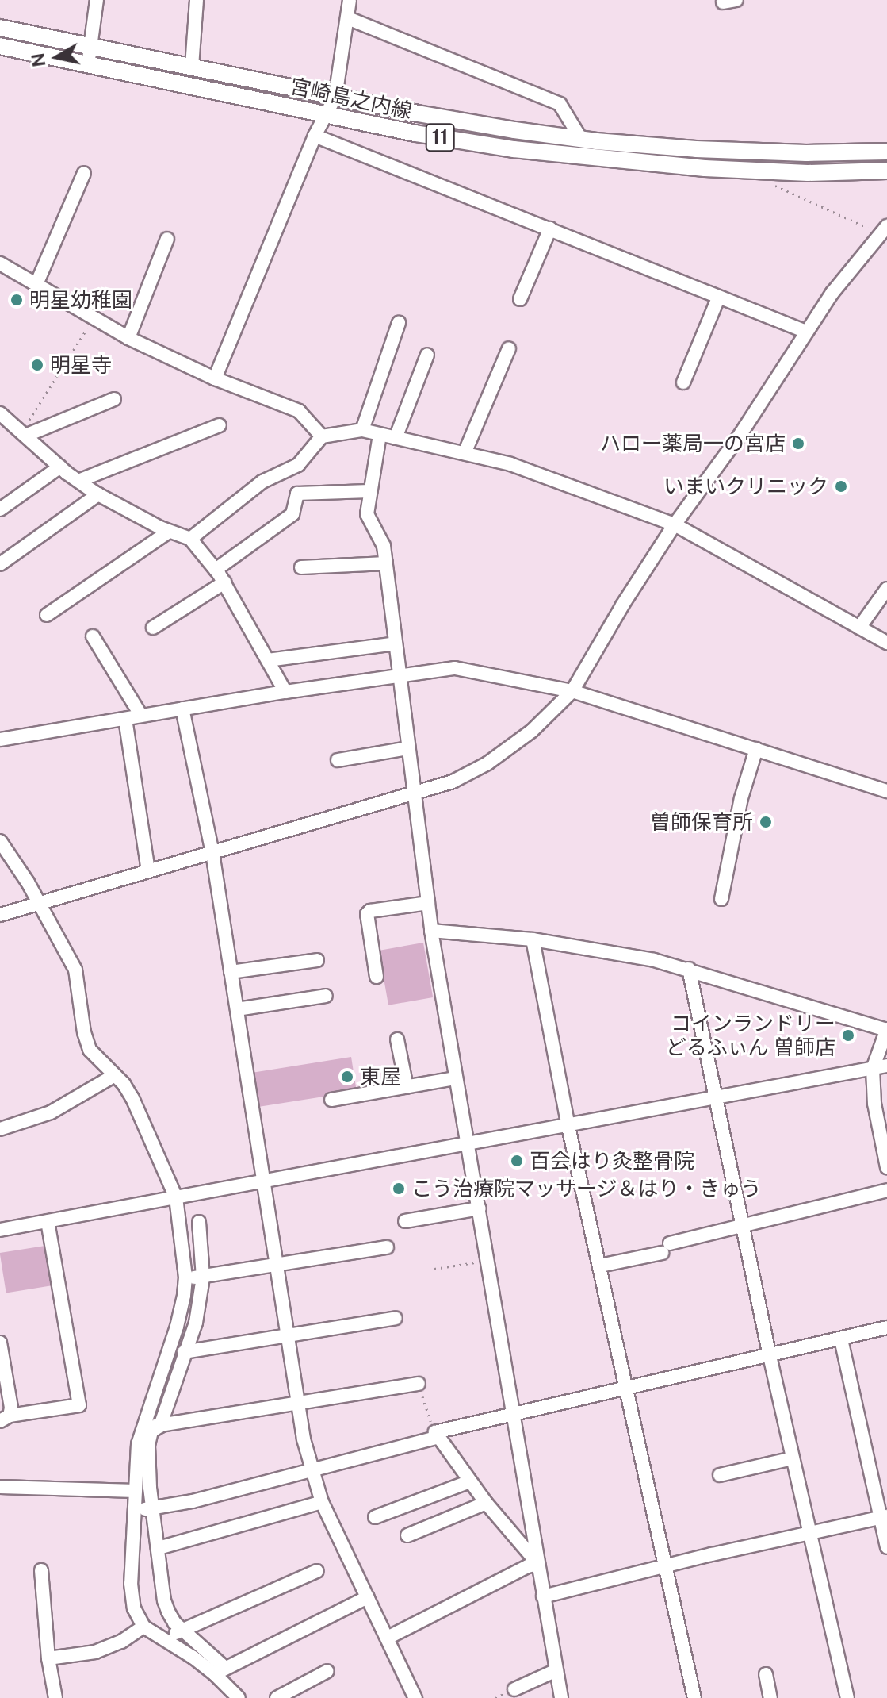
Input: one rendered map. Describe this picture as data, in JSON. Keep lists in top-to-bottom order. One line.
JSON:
{"streets":{"main road":["宮崎島之内線","11"]},"places":["明星幼稚園","明星寺","ハロー薬局一の宮店","いまいクリニック","曽師保育所","コインランドリー どるふぃん 曽師店","東屋","百会はり灸整骨院","こう治療院マッサージ＆はり・きゅう"],"north":"left"}
